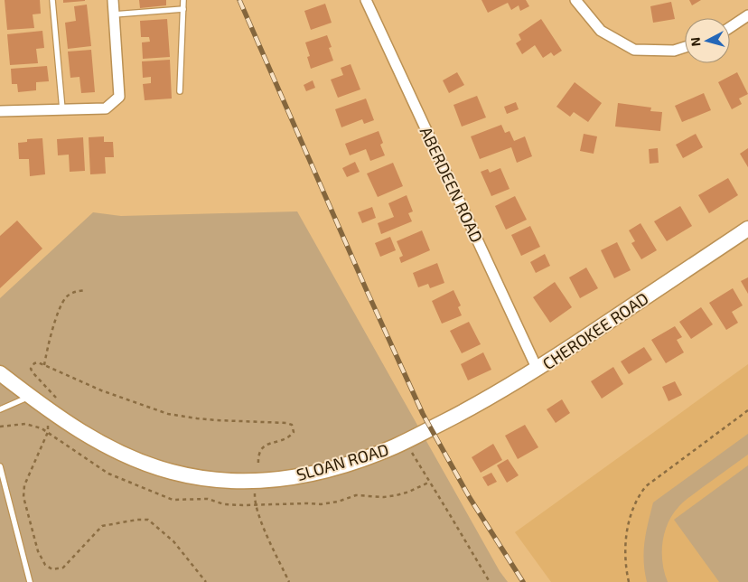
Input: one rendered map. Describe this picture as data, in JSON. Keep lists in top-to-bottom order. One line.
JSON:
{"streets":{"street":["ABERDEEN ROAD","CHEROKEE ROAD","SLOAN ROAD"]},"crossings":[["ABERDEEN ROAD","CHEROKEE ROAD"],["CHEROKEE ROAD","SLOAN ROAD"]],"north":"left"}
